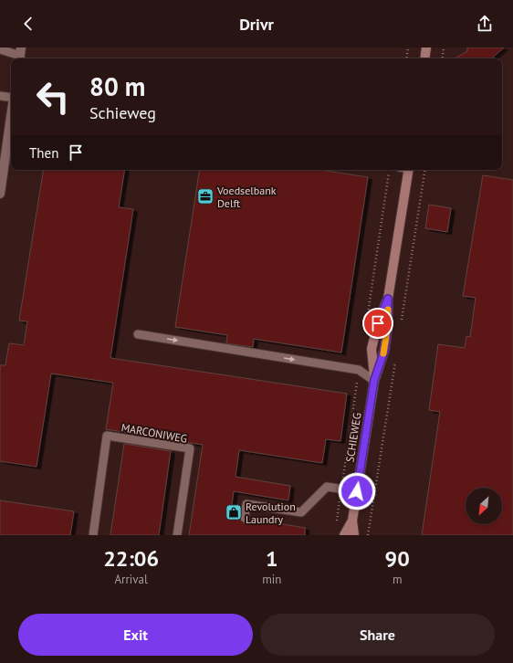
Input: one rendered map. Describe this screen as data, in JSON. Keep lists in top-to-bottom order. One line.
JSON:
{"streets":{"street":["SCHIEWEG"],"lane":["MARCONIWEG"]},"places":{"office":["Voedselbank Delft"],"shop":["Revolution Laundry"]},"north":"bottom left","page":{"header":"Drivr","turn":["80 m","Schieweg"],"then":"Then","eta":["22:06","Arrival","1","min","90","m"],"buttons":["Exit","Share"]}}
